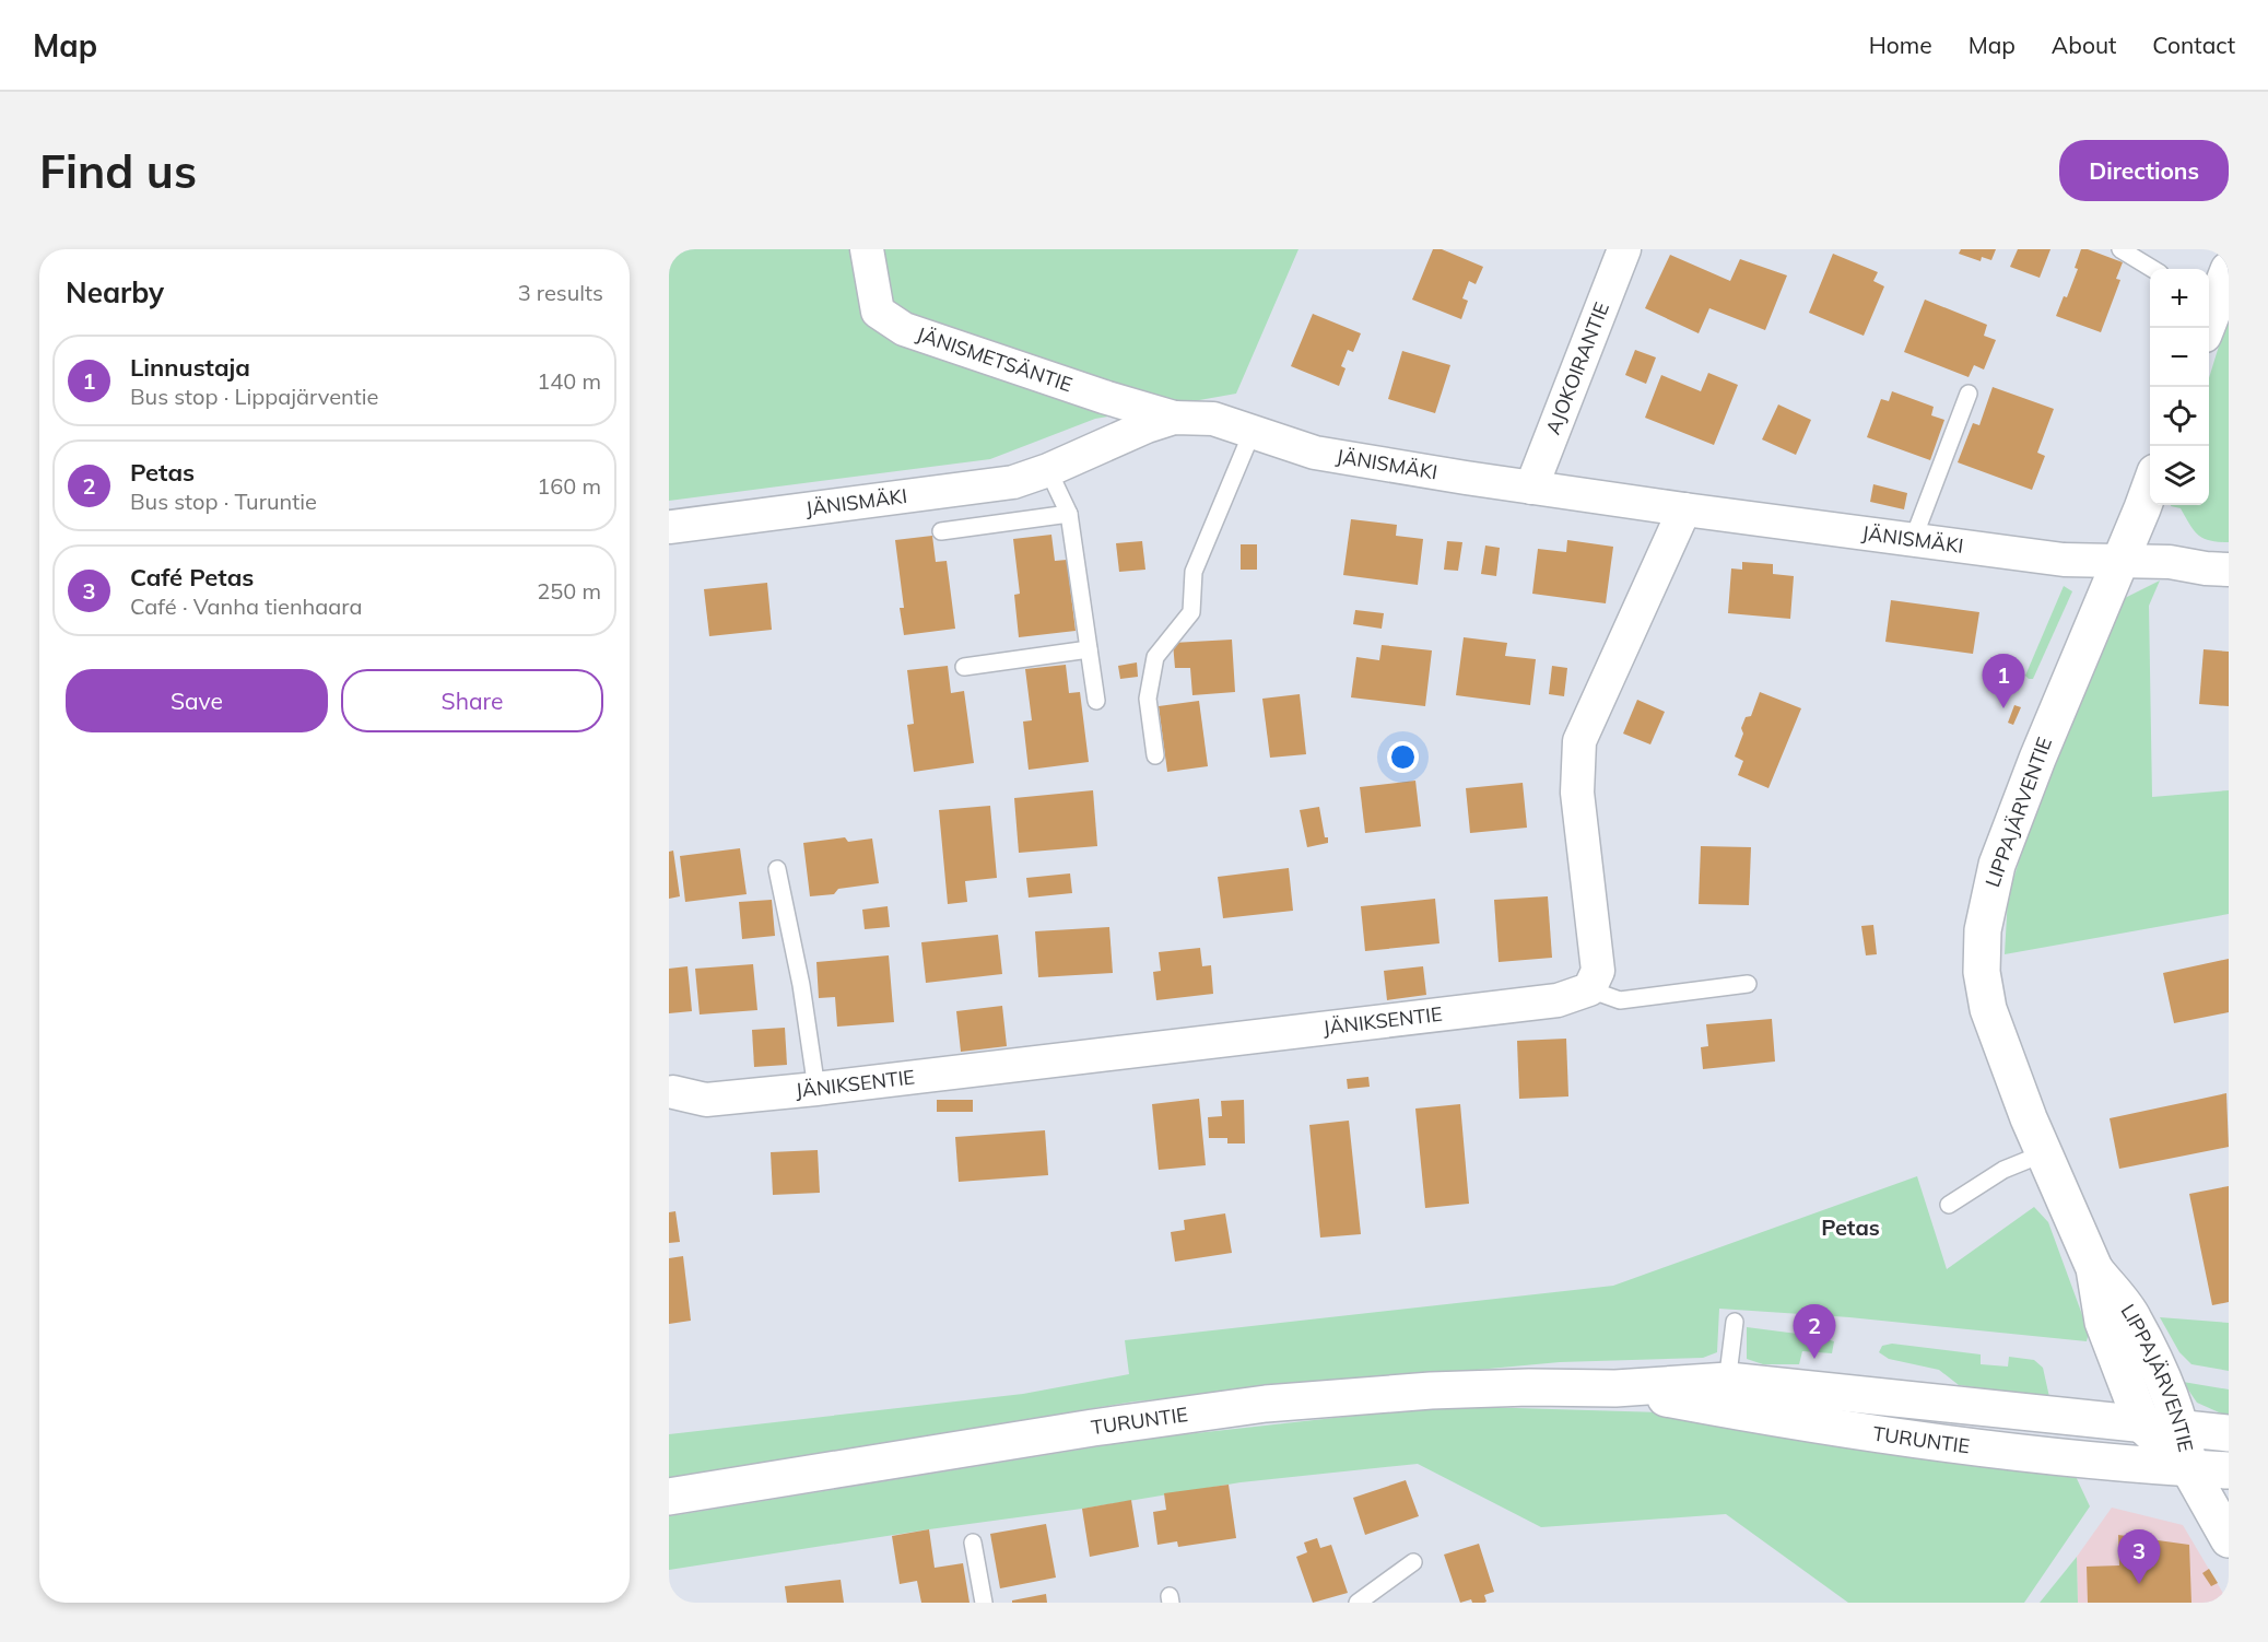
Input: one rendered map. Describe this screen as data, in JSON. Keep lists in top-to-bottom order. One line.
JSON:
{"streets":{"main road":["LIPPAJÄRVENTIE","TURUNTIE"],"street":["JÄNISMETSÄNTIE","AJOKOIRANTIE","JÄNISMÄKI","JÄNIKSENTIE"]},"crossings":[["JÄNISMETSÄNTIE","JÄNISMÄKI"],["AJOKOIRANTIE","JÄNISMÄKI"],["JÄNISMÄKI","LIPPAJÄRVENTIE"],["LIPPAJÄRVENTIE","TURUNTIE"]],"districts":["Petas"],"page":{"header":"Map","nav":["Home","Map","About","Contact"],"buttons":["Directions",["Save","Share"]],"title":"Find us","heading":["Nearby","3 results"],"map_buttons":["+","−"],"list":[{"mark":"1","name":"Linnustaja","note":"Bus stop · Lippajärventie","value":"140 m"},{"mark":"2","name":"Petas","note":"Bus stop · Turuntie","value":"160 m"},{"mark":"3","name":"Café Petas","note":"Café · Vanha tienhaara","value":"250 m"}],"pins":["1","2","3"]}}
